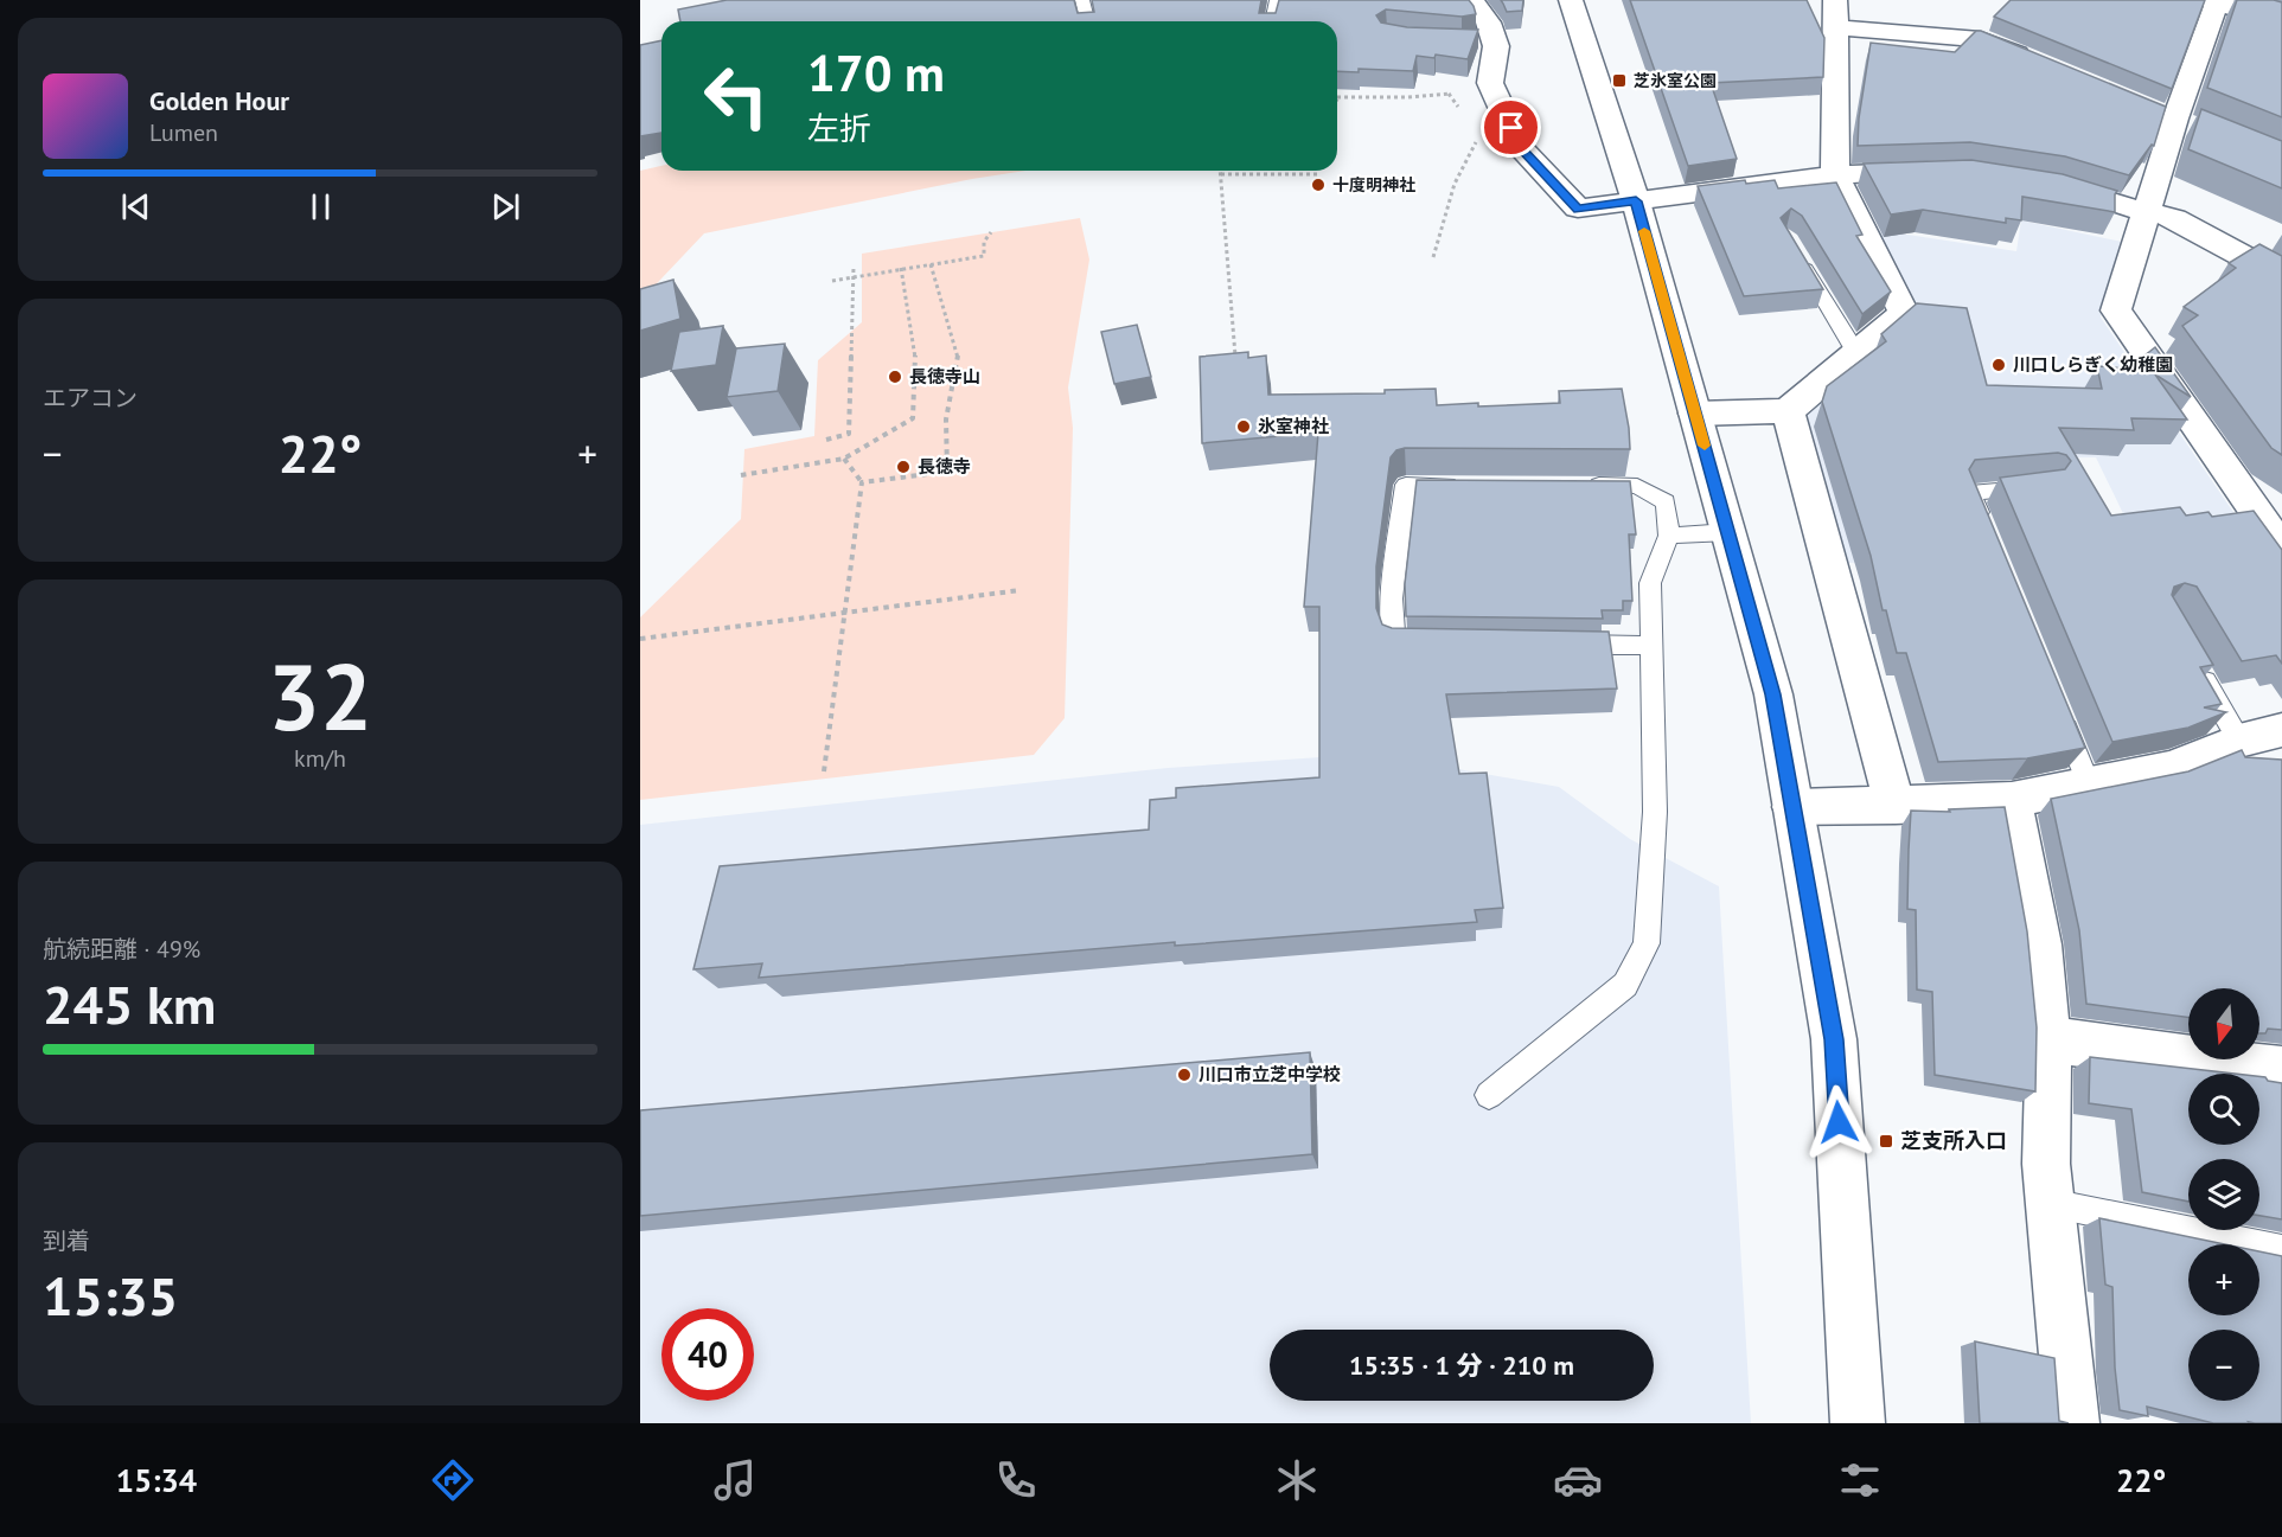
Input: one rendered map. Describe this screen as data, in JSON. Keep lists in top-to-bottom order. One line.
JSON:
{"places":{"transit":["芝氷室公園","芝支所入口"],"other":["十度明神社","川口しらぎく幼稚園","長徳寺山","氷室神社","長徳寺","川口市立芝中学校"]},"north":"bottom","page":{"turn":["170 m","左折"],"song":["Golden Hour","Lumen"],"tile":["エアコン",["32","km/h"],["航続距離 · 49%","245 km"],["到着","15:35"]],"heat":["−","22°","+"],"map_buttons":["+","−"],"limit":"40","trip":"15:35 · 1 分 · 210 m","tabs":["15:34","22°"]}}
